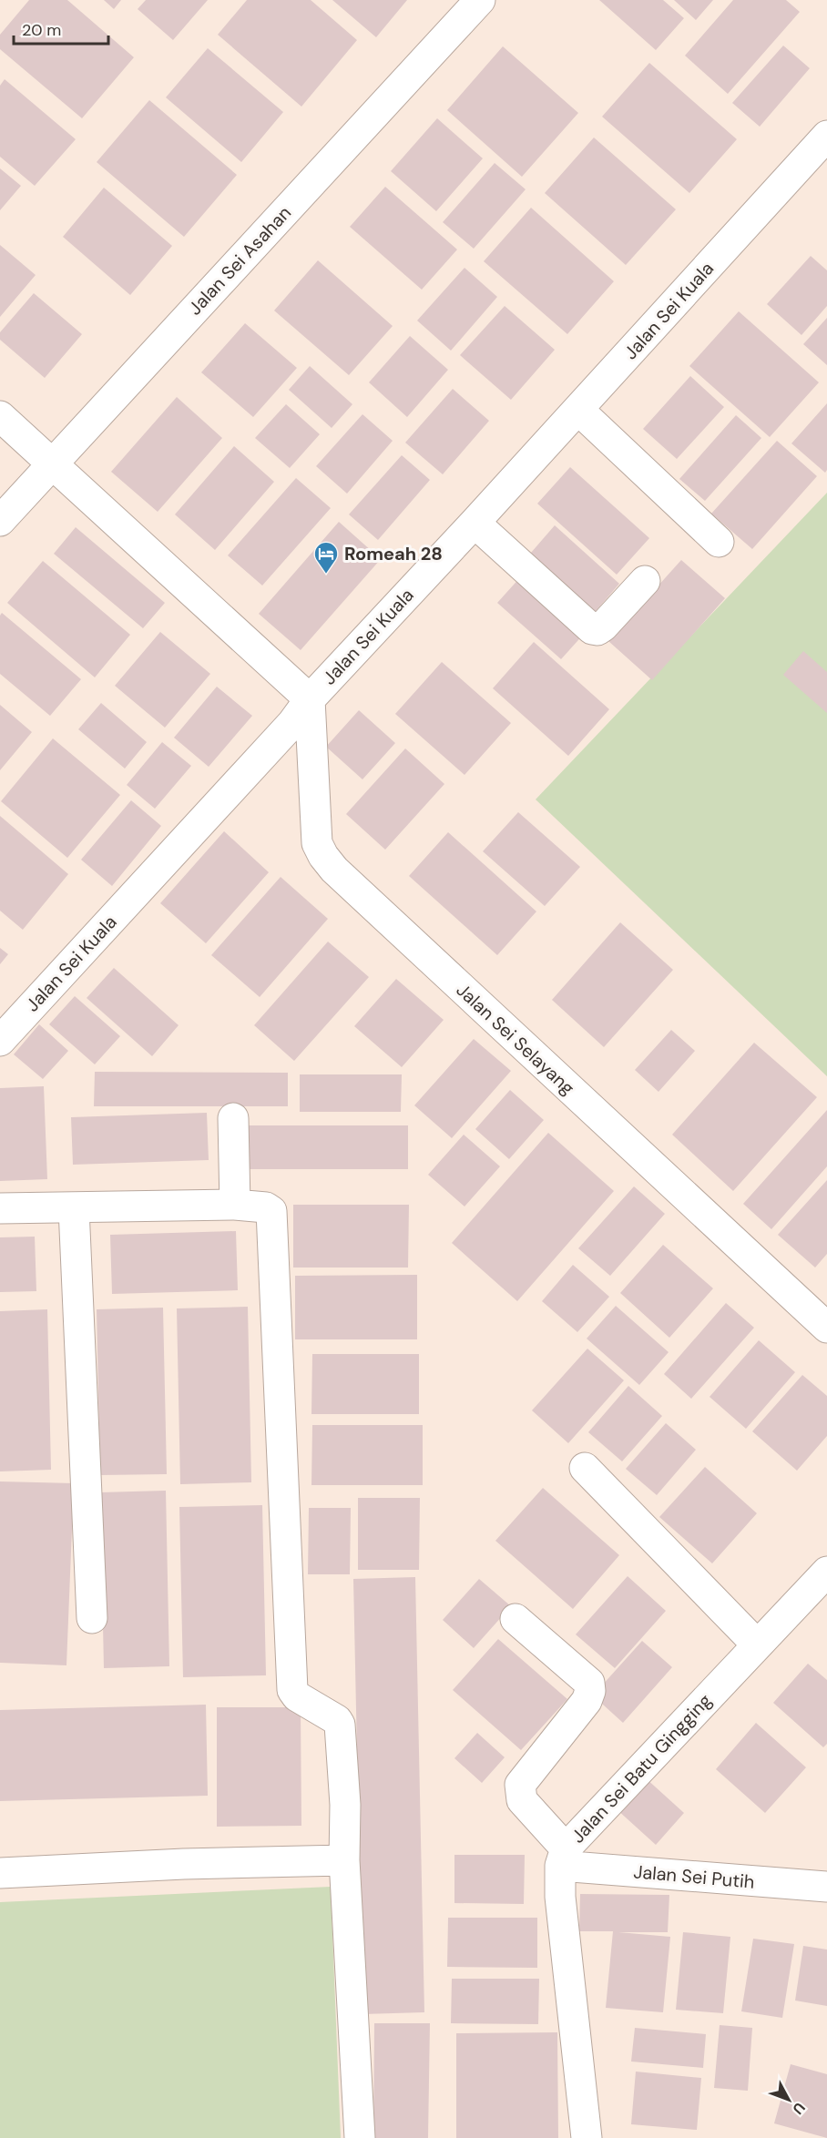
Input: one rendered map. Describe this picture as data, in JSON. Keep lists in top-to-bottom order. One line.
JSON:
{"streets":{"street":["Jalan Sei Asahan","Jalan Sei Kuala","Jalan Sei Selayang","Jalan Sei Batu Gingging","Jalan Sei Putih"]},"crossings":[["Jalan Sei Kuala","Jalan Sei Selayang"],["Jalan Sei Batu Gingging","Jalan Sei Putih"]],"places":{"hotel":["Romeah 28"]},"scale_bar":"20 m","north":"bottom right"}
